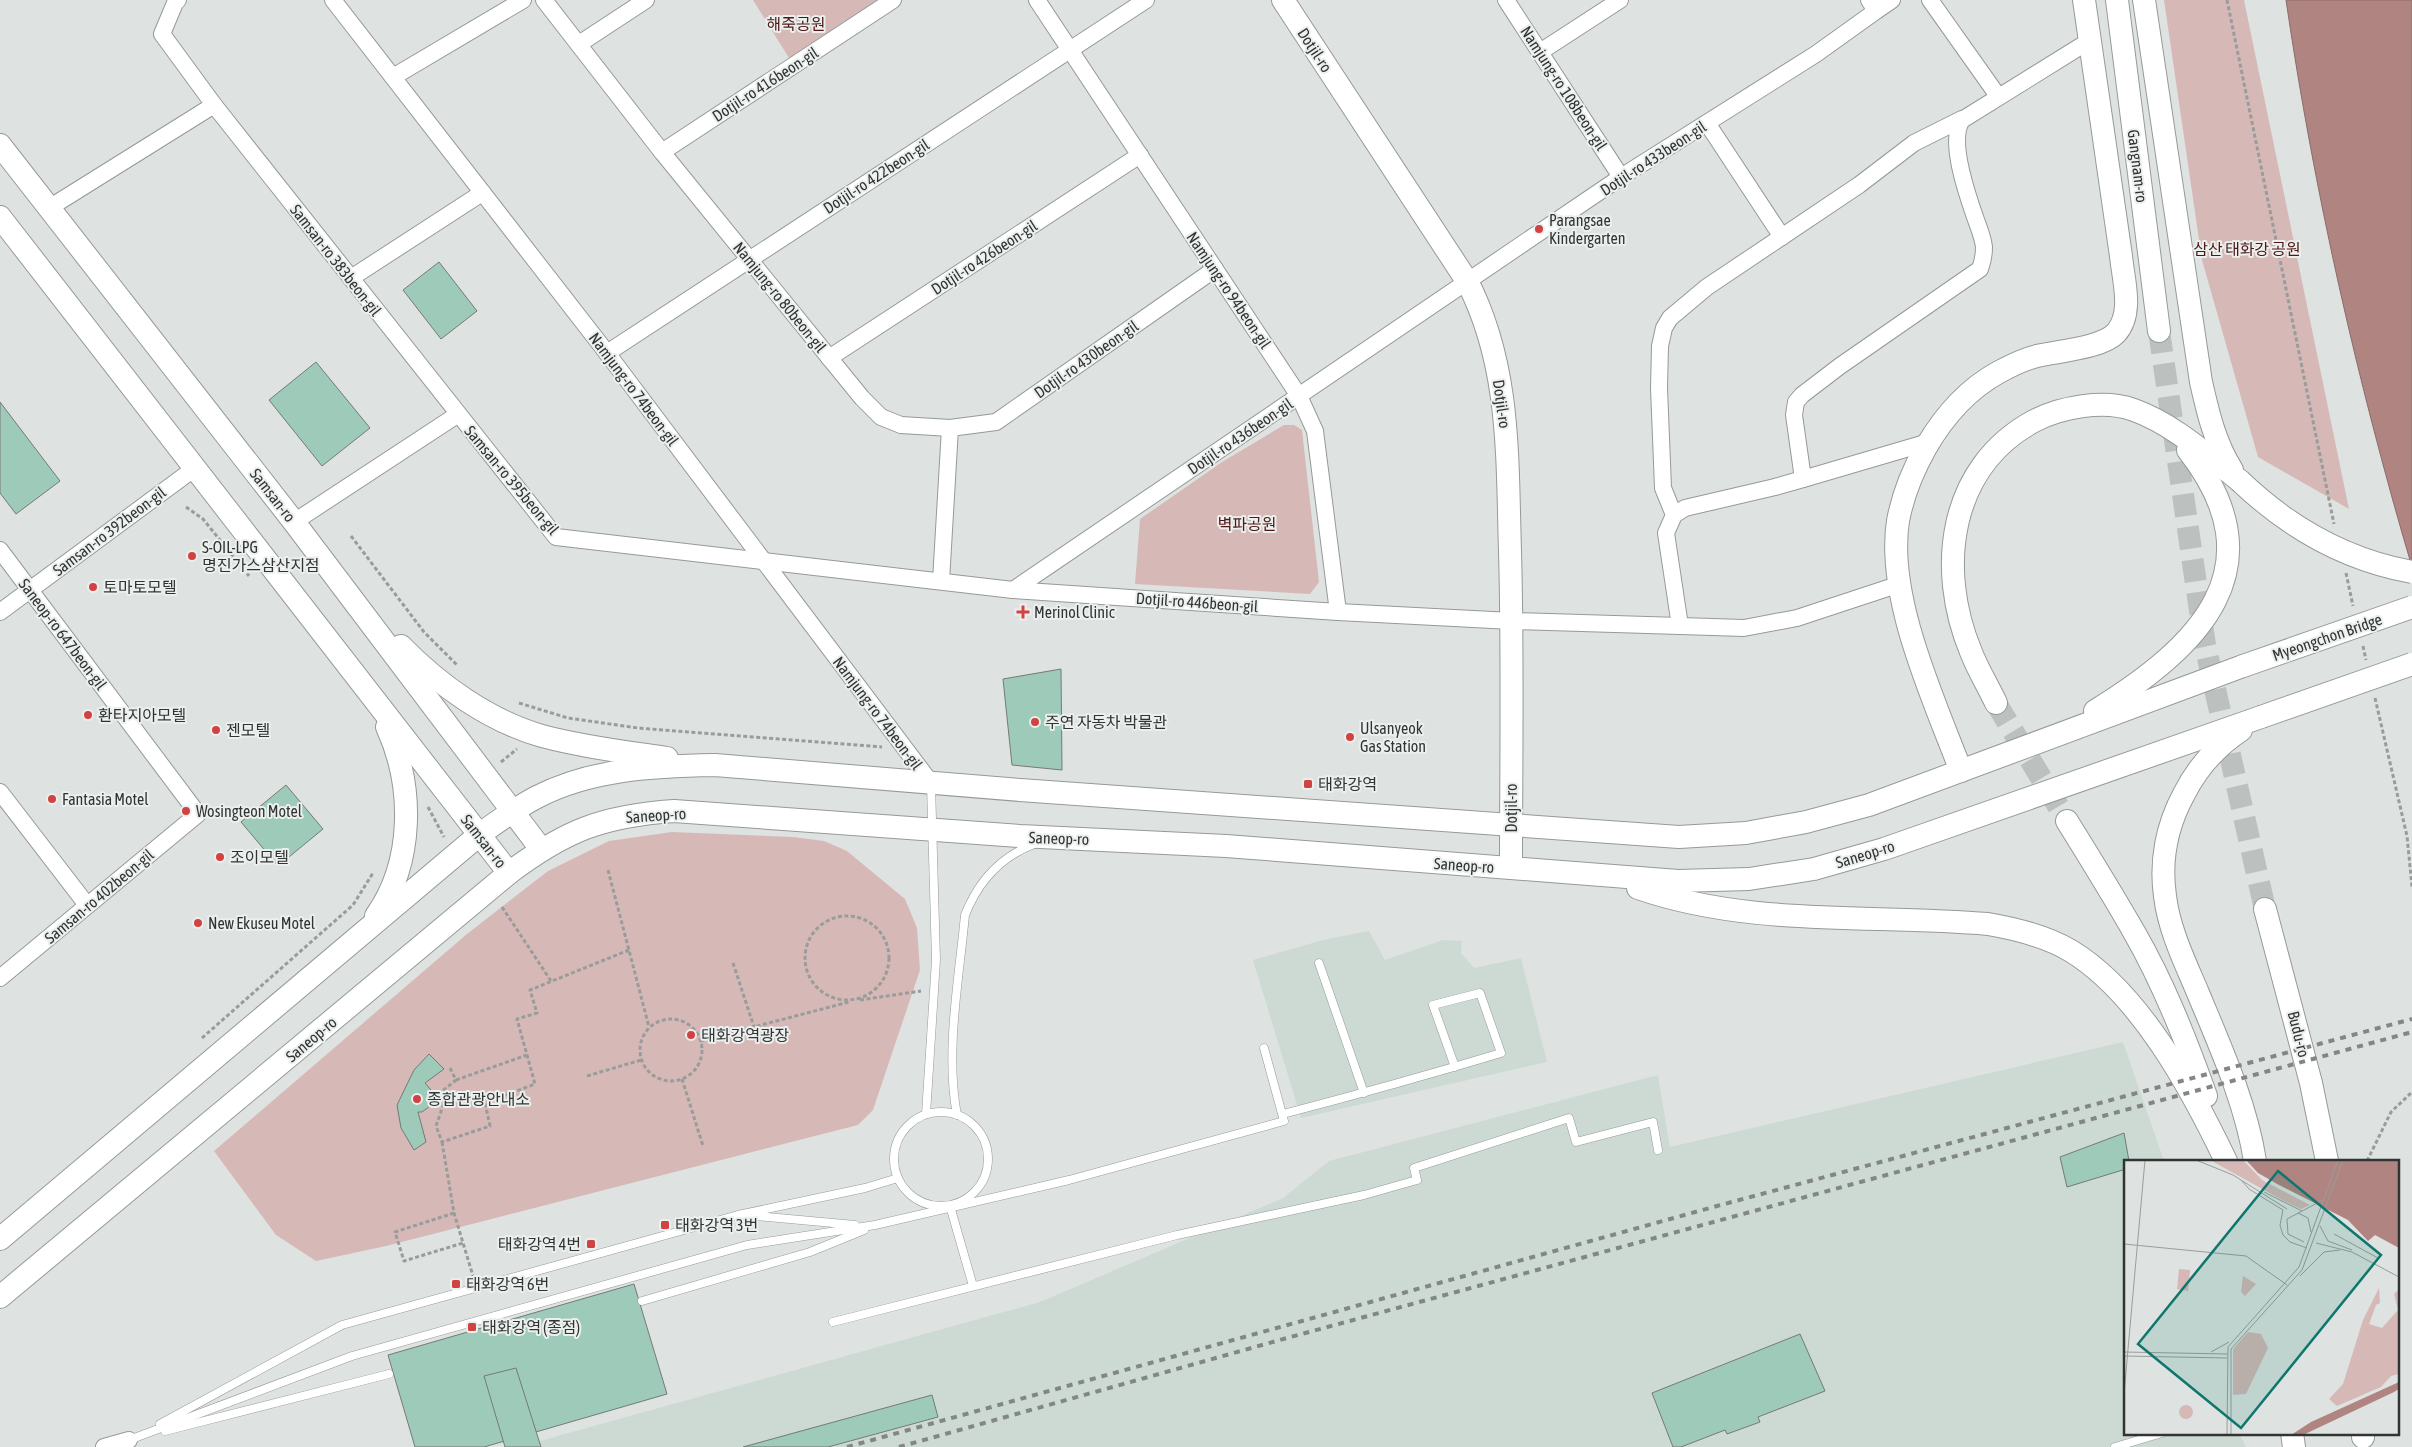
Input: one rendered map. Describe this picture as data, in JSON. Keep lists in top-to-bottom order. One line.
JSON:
{"streets":{"main road":["Dotjil-ro","Gangnam-ro","Samsan-ro","Myeongchon Bridge","Saneop-ro","Budu-ro"],"street":["Dotjil-ro 416beon-gil","Namjung-ro 108beon-gil","Dotjil-ro 433beon-gil","Dotjil-ro 422beon-gil","Dotjil-ro 426beon-gil","Samsan-ro 383beon-gil","Namjung-ro 94beon-gil","Namjung-ro 80beon-gil","Dotjil-ro 430beon-gil","Namjung-ro 74beon-gil","Dotjil-ro 436beon-gil","Samsan-ro 395beon-gil","Samsan-ro 392beon-gil","Dotjil-ro 446beon-gil","Saneop-ro 647beon-gil","Samsan-ro 402beon-gil"]},"crossings":[["Dotjil-ro","Dotjil-ro 433beon-gil"],["Dotjil-ro","Dotjil-ro 436beon-gil"],["Dotjil-ro","Dotjil-ro 446beon-gil"],["Dotjil-ro","Saneop-ro"],["Dotjil-ro 416beon-gil","Namjung-ro 80beon-gil"],["Namjung-ro 108beon-gil","Dotjil-ro 433beon-gil"],["Dotjil-ro 433beon-gil","Dotjil-ro 436beon-gil"],["Dotjil-ro 422beon-gil","Namjung-ro 94beon-gil"],["Dotjil-ro 422beon-gil","Namjung-ro 80beon-gil"],["Dotjil-ro 422beon-gil","Namjung-ro 74beon-gil"],["Dotjil-ro 426beon-gil","Namjung-ro 94beon-gil"],["Dotjil-ro 426beon-gil","Namjung-ro 80beon-gil"],["Samsan-ro 383beon-gil","Samsan-ro 395beon-gil"],["Namjung-ro 94beon-gil","Dotjil-ro 430beon-gil"],["Namjung-ro 94beon-gil","Dotjil-ro 436beon-gil"],["Namjung-ro 94beon-gil","Dotjil-ro 446beon-gil"],["Namjung-ro 80beon-gil","Dotjil-ro 430beon-gil"],["Namjung-ro 74beon-gil","Samsan-ro 395beon-gil"],["Namjung-ro 74beon-gil","Dotjil-ro 446beon-gil"],["Dotjil-ro 436beon-gil","Dotjil-ro 446beon-gil"],["Samsan-ro 395beon-gil","Samsan-ro"],["Samsan-ro 395beon-gil","Dotjil-ro 446beon-gil"],["Samsan-ro","Samsan-ro 392beon-gil"],["Samsan-ro","Saneop-ro"],["Samsan-ro 392beon-gil","Saneop-ro 647beon-gil"],["Saneop-ro 647beon-gil","Samsan-ro 402beon-gil"]],"parks":["해죽공원","삼산 태화강 공원","벽파공원"],"places":{"other":["Parangsae Kindergarten","S-OIL-LPG 명진가스삼산지점","토마토모텔","환타지아모텔","주연 자동차 박물관","젠모텔","Ulsanyeok Gas Station","Fantasia Motel","Wosingteon Motel","조이모텔","New Ekuseu Motel","태화강역광장","종합관광안내소"],"health":["Merinol Clinic"],"transit":["태화강역","태화강역 3번","태화강역 4번","태화강역 6번","태화강역 (종점)"]}}
